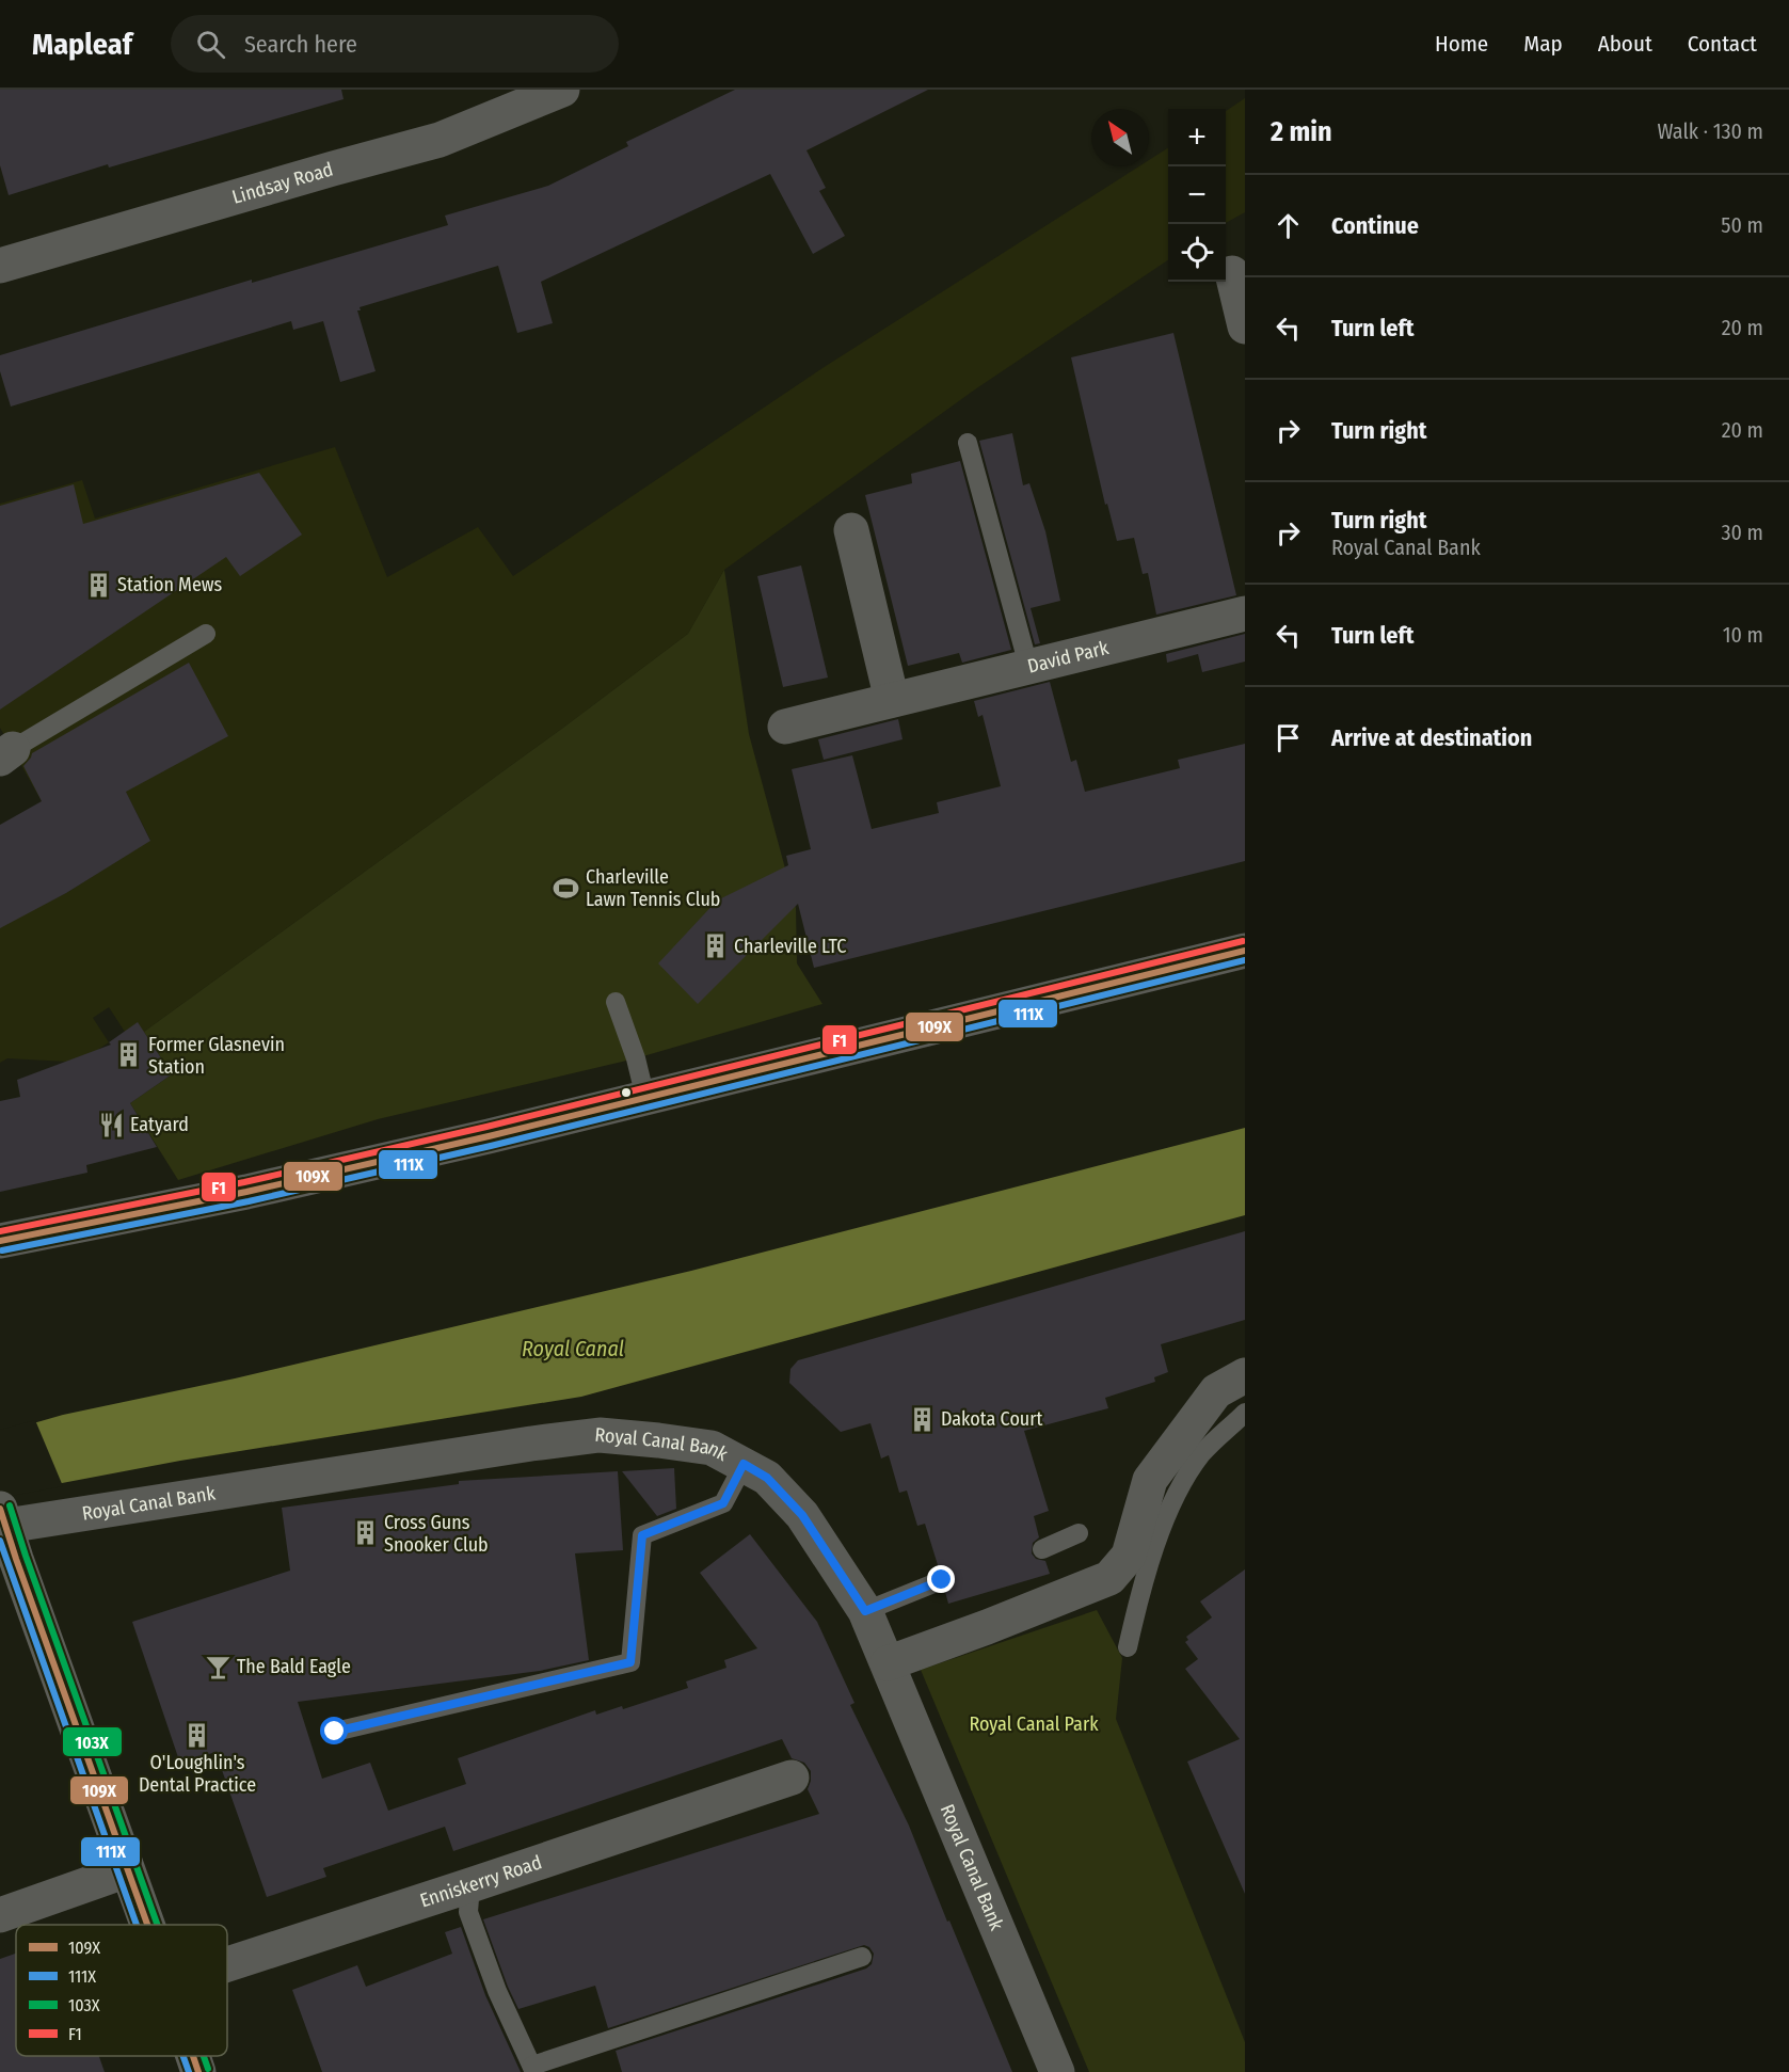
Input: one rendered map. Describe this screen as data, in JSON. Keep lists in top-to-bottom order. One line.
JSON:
{"streets":{"street":["Lindsay Road","David Park","Royal Canal Bank","Enniskerry Road"]},"water":["Royal Canal"],"parks":["Royal Canal Park"],"places":{"building":["Station Mews","Charleville LTC","Former Glasnevin Station","Dakota Court","Cross Guns Snooker Club","O'Loughlin's Dental Practice"],"sports":["Charleville Lawn Tennis Club"],"restaurant":["Eatyard"],"bar":["The Bald Eagle"]},"lines":["transit line F1","transit line 109X","transit line 111X","transit line 103X"],"legend":["109X","111X","103X","F1"],"north":"top left","page":{"header":"Mapleaf","search":"Search here","nav":["Home","Map","About","Contact"],"heading":["2 min","Walk · 130 m"],"map_buttons":["+","−"],"list":[["Continue","50 m"],["Turn left","20 m"],["Turn right","20 m"],["Turn right","Royal Canal Bank","30 m"],["Turn left","10 m"],"Arrive at destination"]}}
